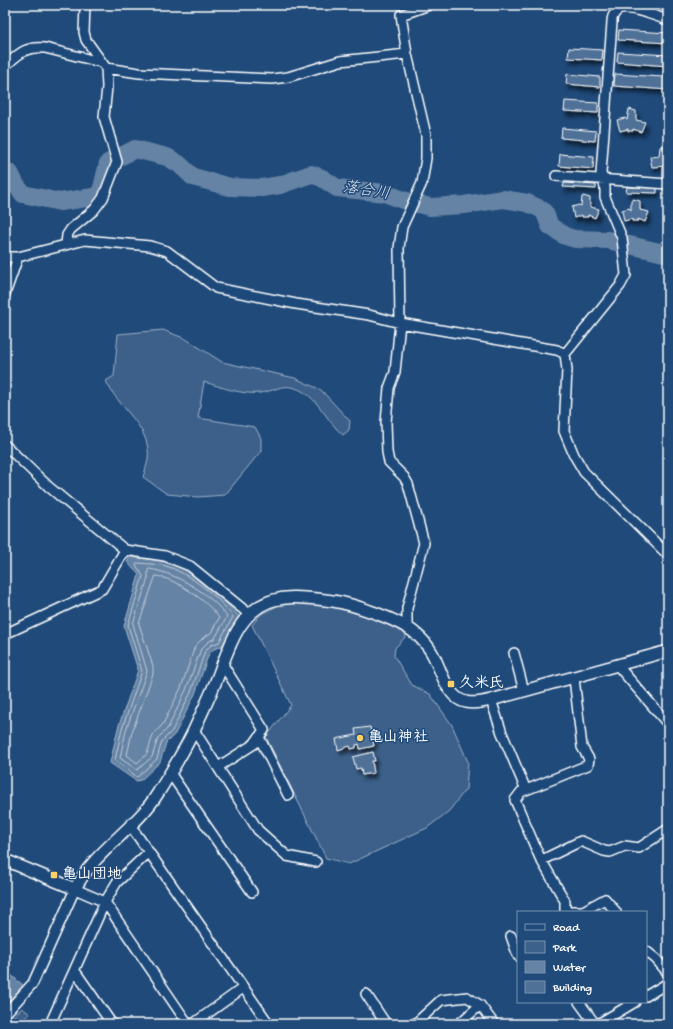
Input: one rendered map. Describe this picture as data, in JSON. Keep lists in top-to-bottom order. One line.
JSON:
{"water":["落合川"],"places":{"transit":["久米氏","亀山団地"],"other":["亀山神社"]},"legend":["Road","Park","Water","Building"]}
